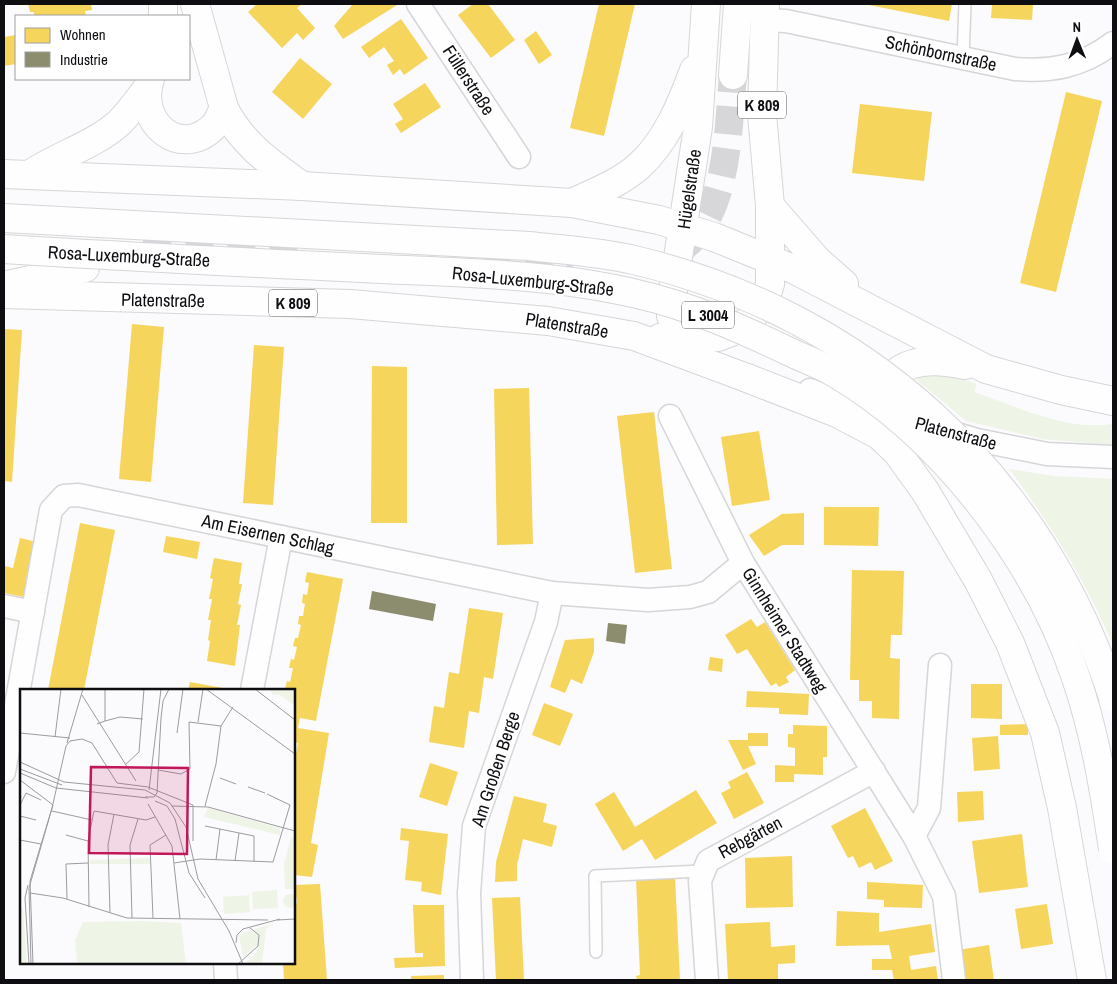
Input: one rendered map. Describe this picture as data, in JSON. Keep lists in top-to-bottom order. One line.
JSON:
{"streets":{"main road":["K 809","Hügelstraße","Rosa-Luxemburg-Straße","Platenstraße","L 3004"],"street":["Schönbornstraße","Füllerstraße","Am Eisernen Schlag","Ginnheimer Stadtweg","Am Großen Berge","Rebgärten"]},"crossings":[["Schönbornstraße","K 809"],["K 809","Hügelstraße"],["K 809","Platenstraße"],["Hügelstraße","Platenstraße"],["Am Eisernen Schlag","Ginnheimer Stadtweg"],["Am Eisernen Schlag","Am Großen Berge"],["Ginnheimer Stadtweg","Rebgärten"]],"legend":["Wohnen","Industrie"],"north":"top"}
